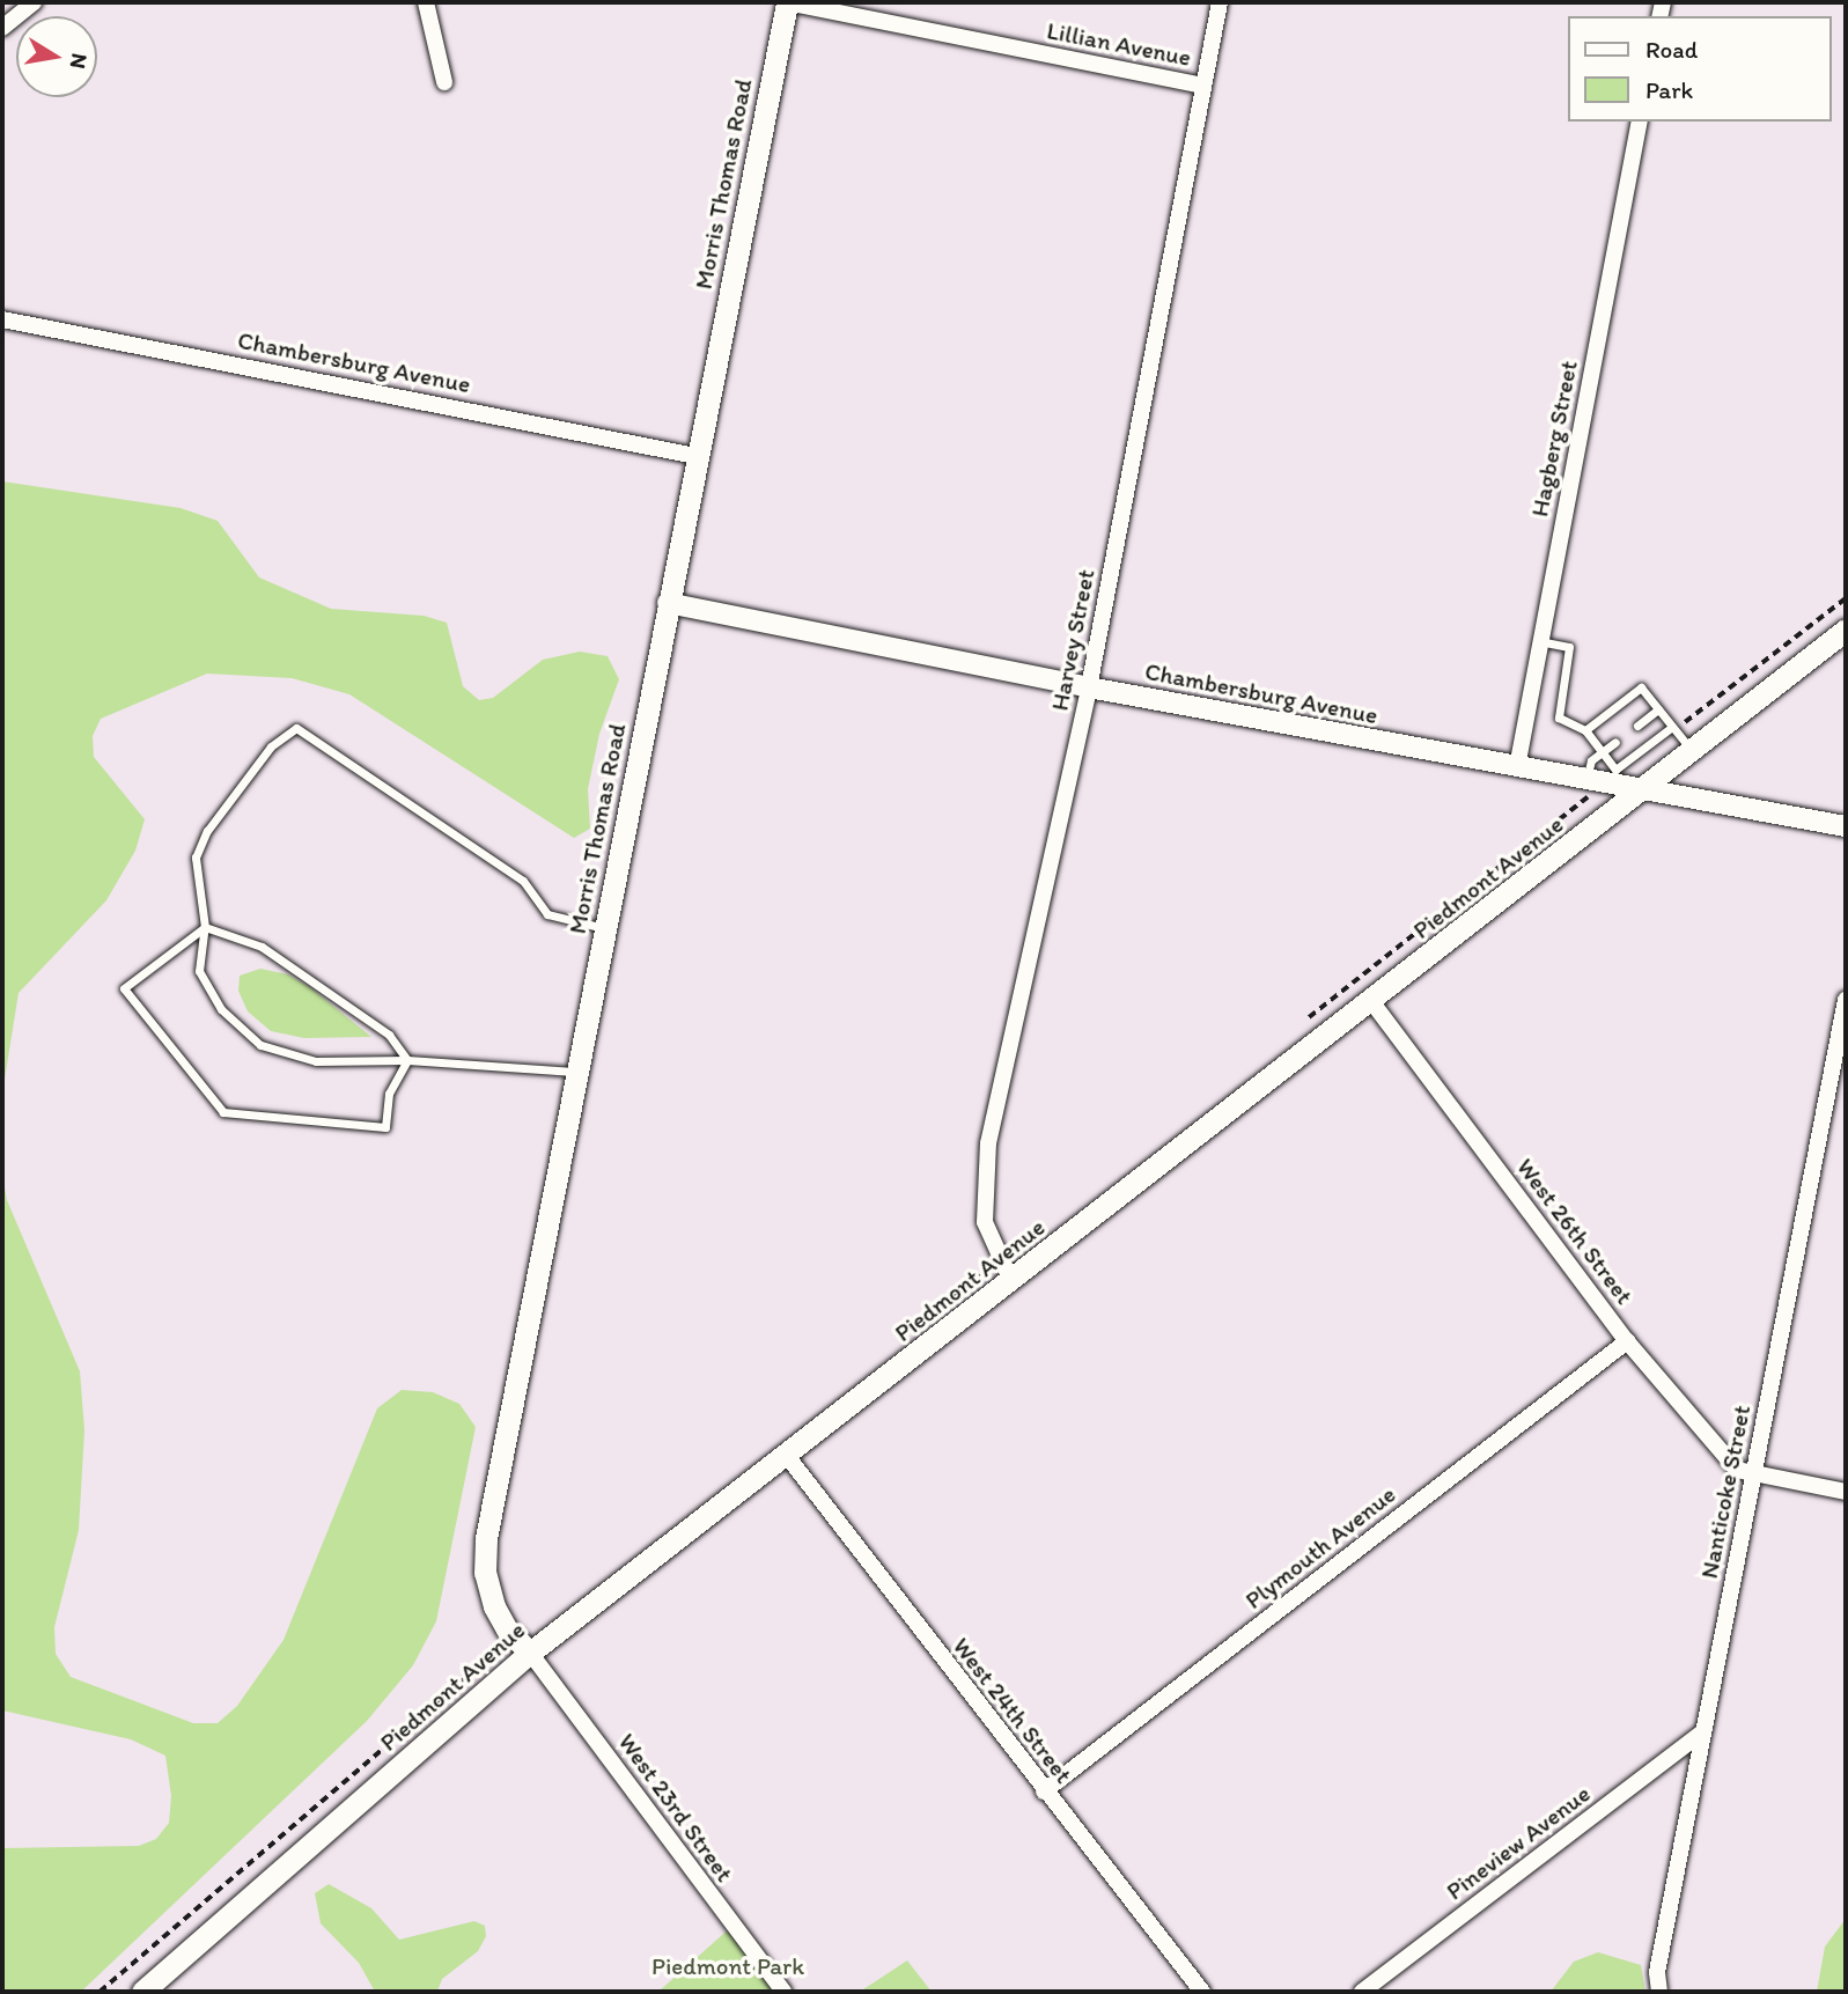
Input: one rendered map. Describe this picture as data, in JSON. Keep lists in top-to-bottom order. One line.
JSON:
{"streets":{"main road":["Morris Thomas Road","Piedmont Avenue"],"street":["Lillian Avenue","Chambersburg Avenue","Hagberg Street","Harvey Street","West 26th Street","Nanticoke Street","Plymouth Avenue","West 24th Street","West 23rd Street","Pineview Avenue"]},"crossings":[["Lillian Avenue","Morris Thomas Road"],["Lillian Avenue","Harvey Street"],["Morris Thomas Road","Chambersburg Avenue"],["Morris Thomas Road","Piedmont Avenue"],["Morris Thomas Road","West 23rd Street"],["Chambersburg Avenue","Hagberg Street"],["Chambersburg Avenue","Harvey Street"],["Chambersburg Avenue","Piedmont Avenue"],["Harvey Street","Piedmont Avenue"],["Piedmont Avenue","West 26th Street"],["Piedmont Avenue","West 24th Street"],["Piedmont Avenue","West 23rd Street"],["West 26th Street","Nanticoke Street"],["West 26th Street","Plymouth Avenue"],["Nanticoke Street","Pineview Avenue"],["Plymouth Avenue","West 24th Street"]],"parks":["Piedmont Park"],"legend":["Road","Park"],"north":"right"}
